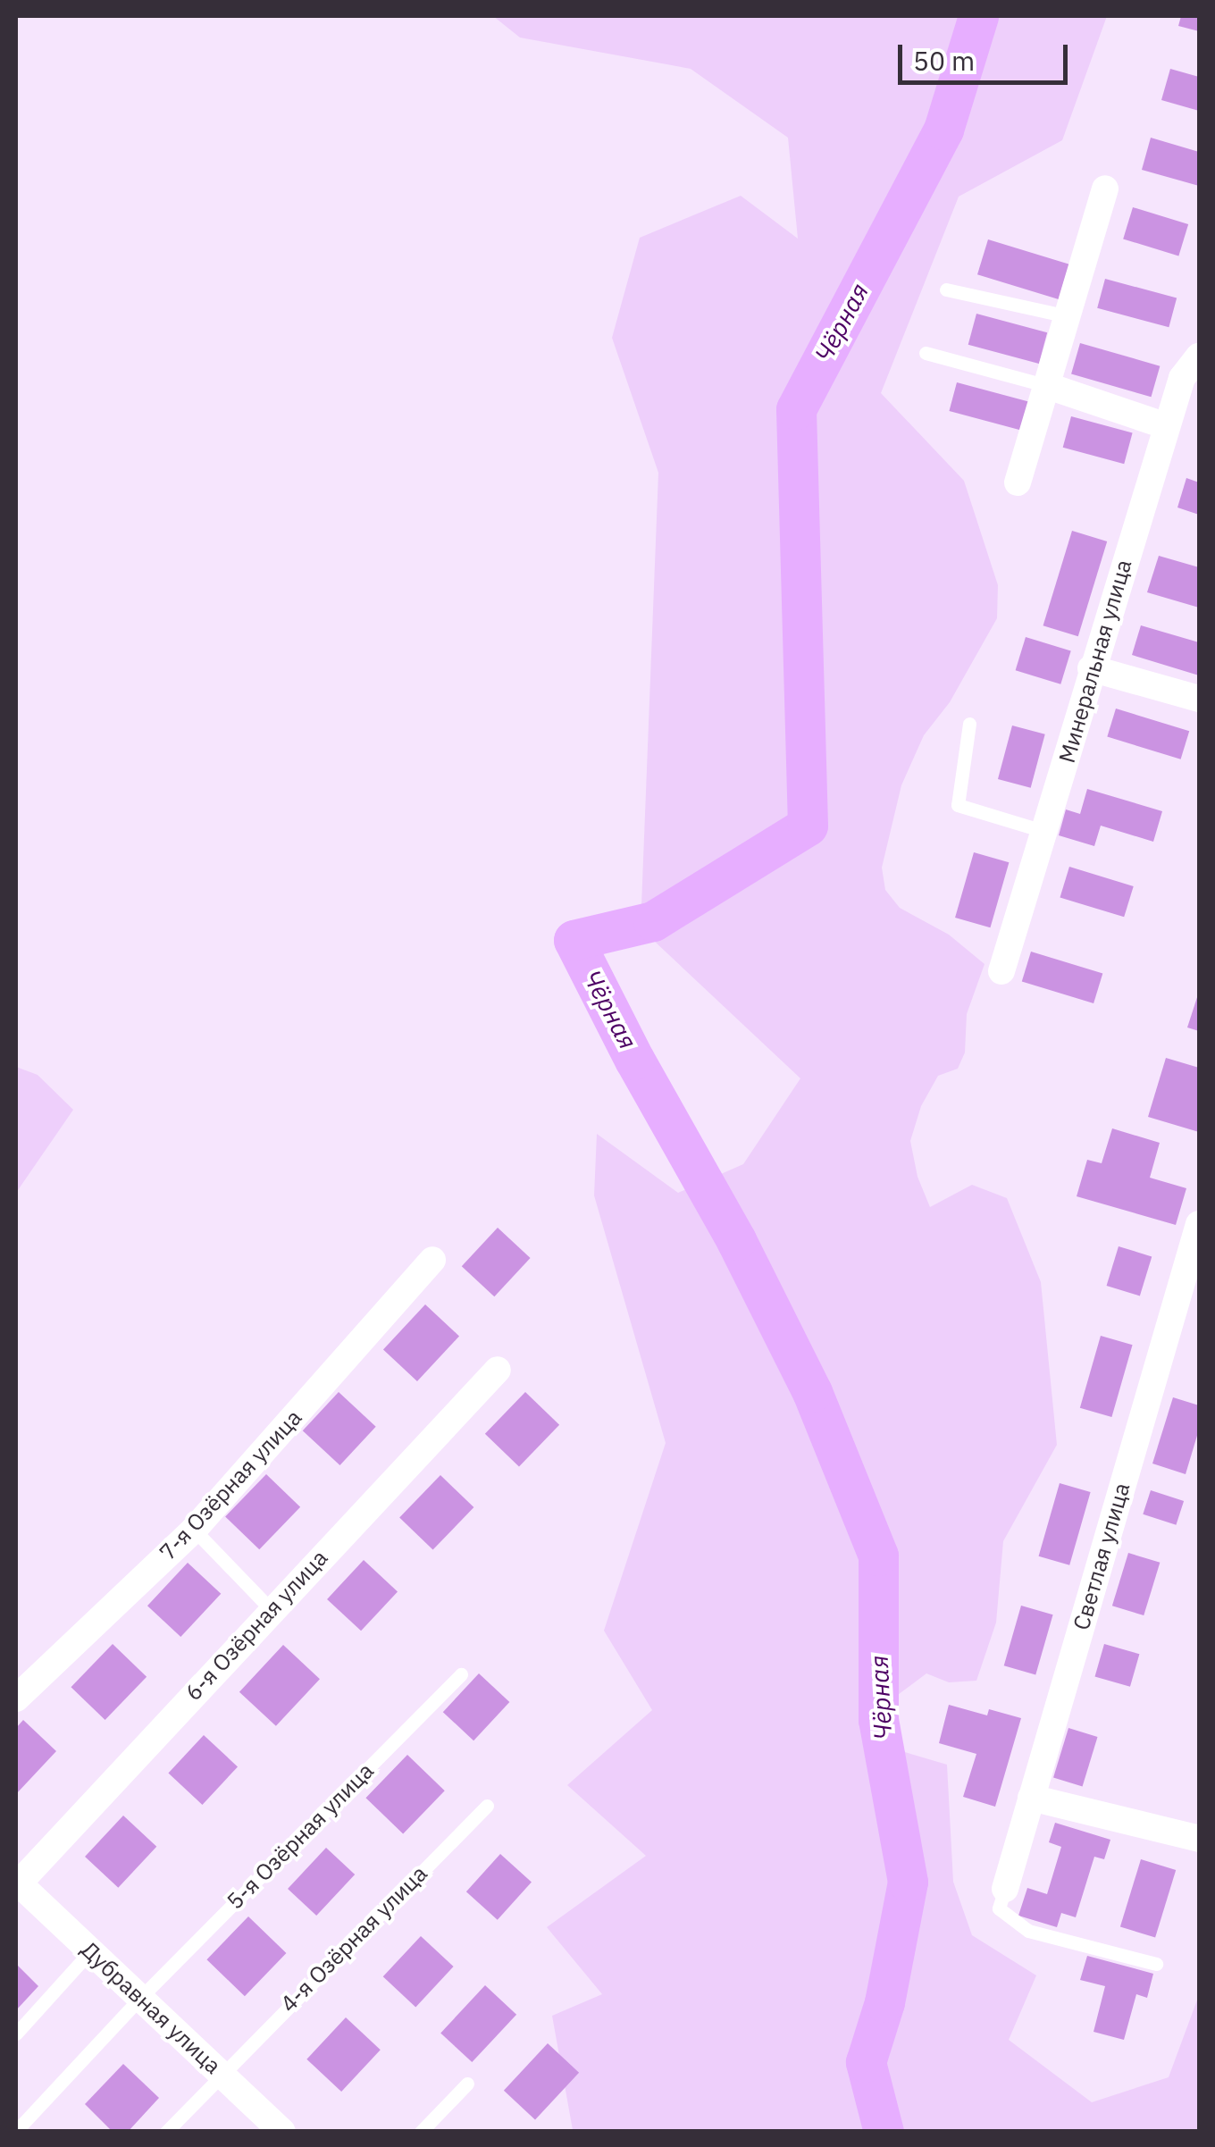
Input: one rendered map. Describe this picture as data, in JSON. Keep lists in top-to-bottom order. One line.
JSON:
{"streets":{"street":["Минеральная улица","7-я Озёрная улица","Светлая улица","6-я Озёрная улица","Дубравная улица"],"lane":["5-я Озёрная улица","4-я Озёрная улица"]},"crossings":[["6-я Озёрная улица","Дубравная улица"],["5-я Озёрная улица","Дубравная улица"],["4-я Озёрная улица","Дубравная улица"]],"water":["Чёрная"],"scale_bar":"50 m"}
